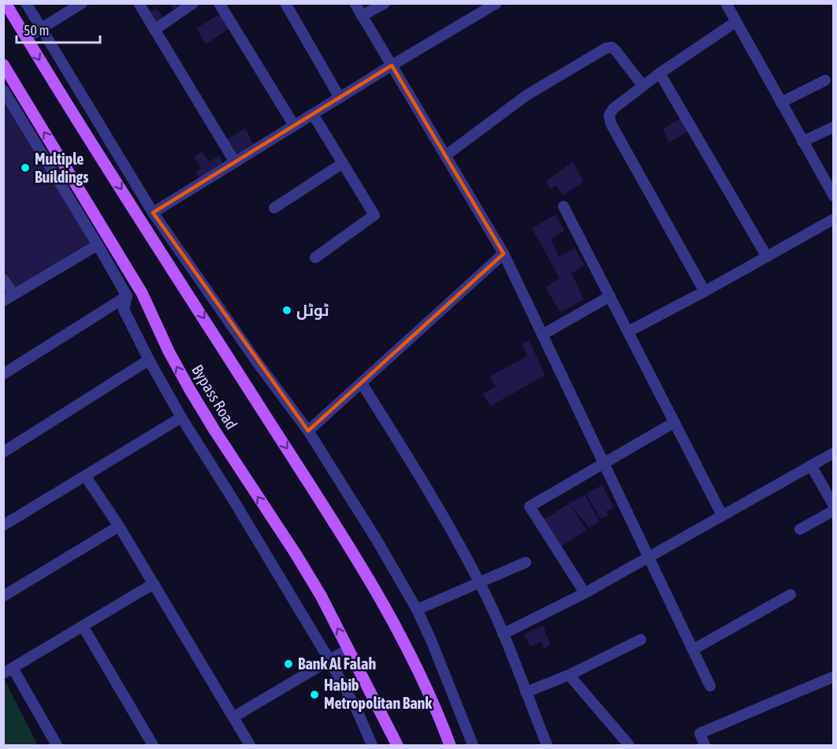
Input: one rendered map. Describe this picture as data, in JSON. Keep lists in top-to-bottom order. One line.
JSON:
{"streets":{"main road":["Bypass Road"]},"places":["Multiple Buildings","ٹوٹل","Bank Al Falah","Habib Metropolitan Bank"],"scale_bar":"50 m"}
